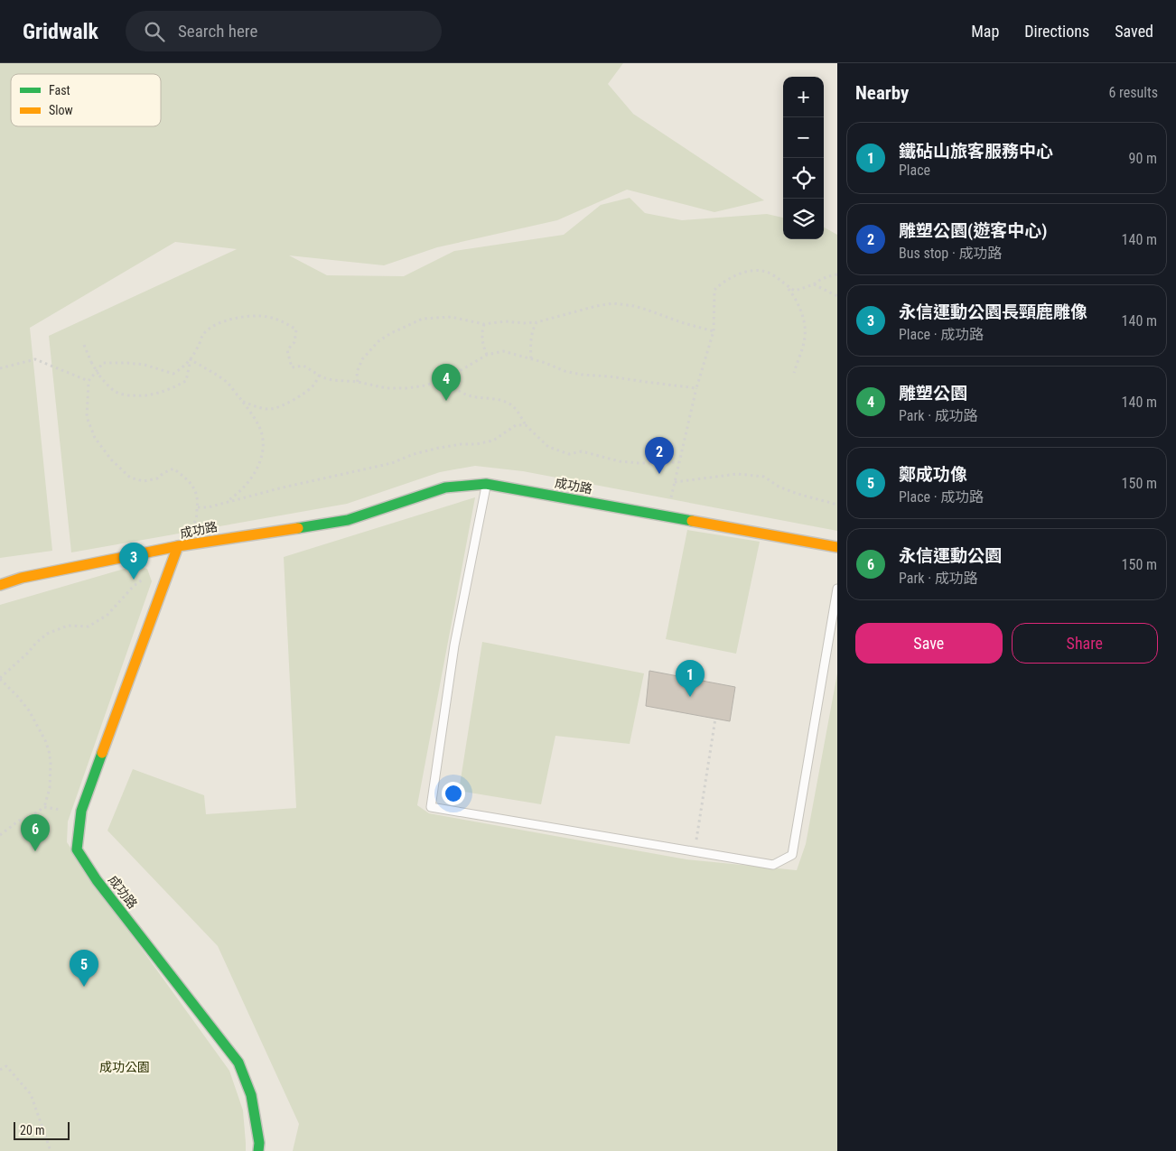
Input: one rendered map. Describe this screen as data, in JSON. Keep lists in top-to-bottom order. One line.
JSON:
{"streets":{"street":["成功路"]},"parks":["成功公園"],"legend":["Fast","Slow"],"scale_bar":"20 m","page":{"header":"Gridwalk","search":"Search here","nav":["Map","Directions","Saved"],"heading":["Nearby","6 results"],"map_buttons":["+","−"],"list":[{"mark":"1","name":"鐵砧山旅客服務中心","note":"Place","value":"90 m"},{"mark":"2","name":"雕塑公園(遊客中心)","note":"Bus stop · 成功路","value":"140 m"},{"mark":"3","name":"永信運動公園長頸鹿雕像","note":"Place · 成功路","value":"140 m"},{"mark":"4","name":"雕塑公園","note":"Park · 成功路","value":"140 m"},{"mark":"5","name":"鄭成功像","note":"Place · 成功路","value":"150 m"},{"mark":"6","name":"永信運動公園","note":"Park · 成功路","value":"150 m"}],"pins":["4","2","3","1","6","5"],"buttons":["Save","Share"],"scale":"20 m"}}
